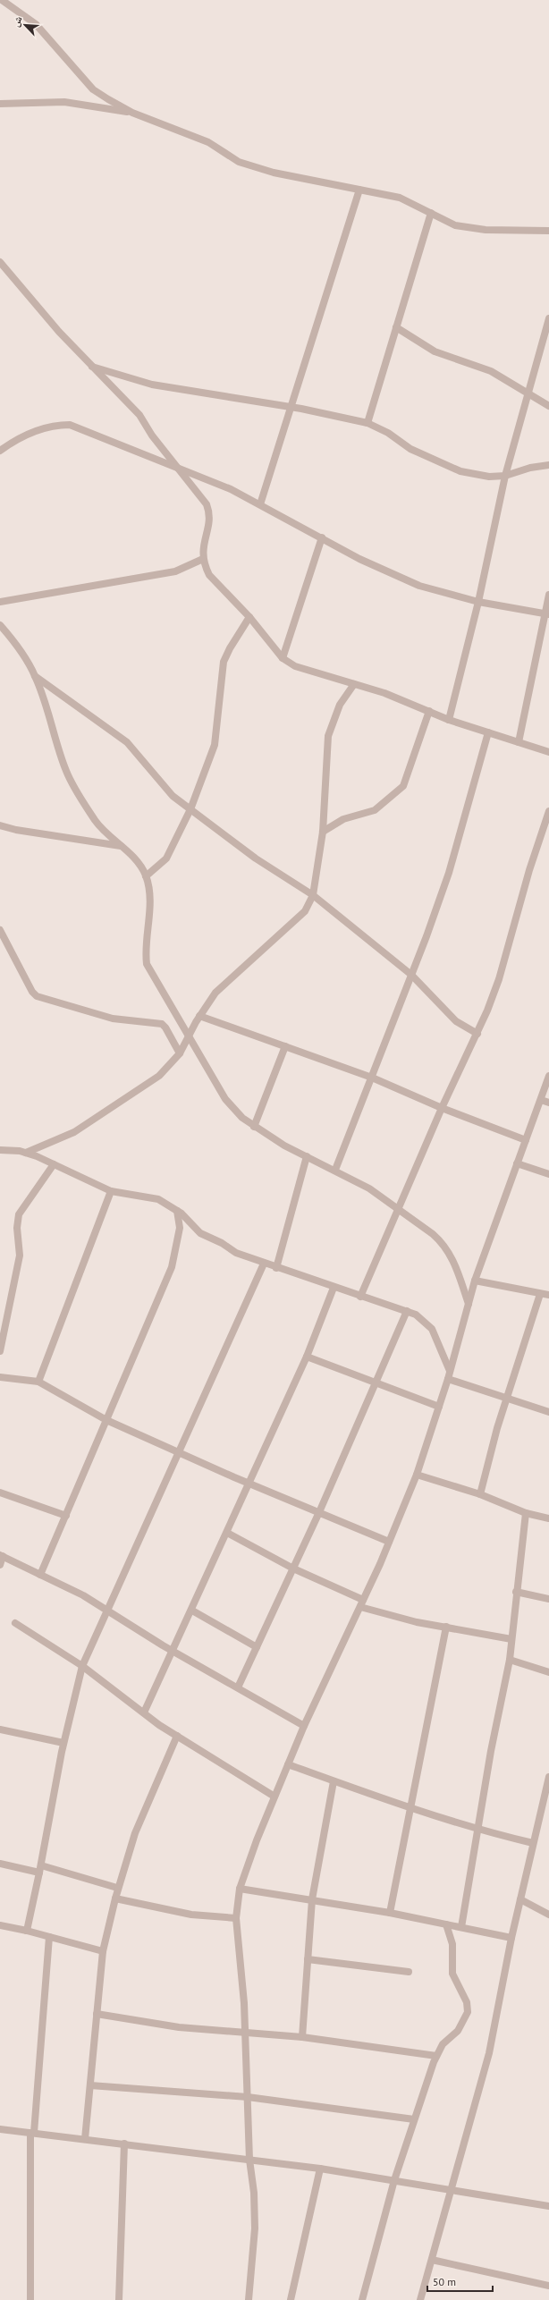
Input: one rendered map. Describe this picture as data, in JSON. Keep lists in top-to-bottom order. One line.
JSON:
{"scale_bar":"50 m","north":"top left"}
